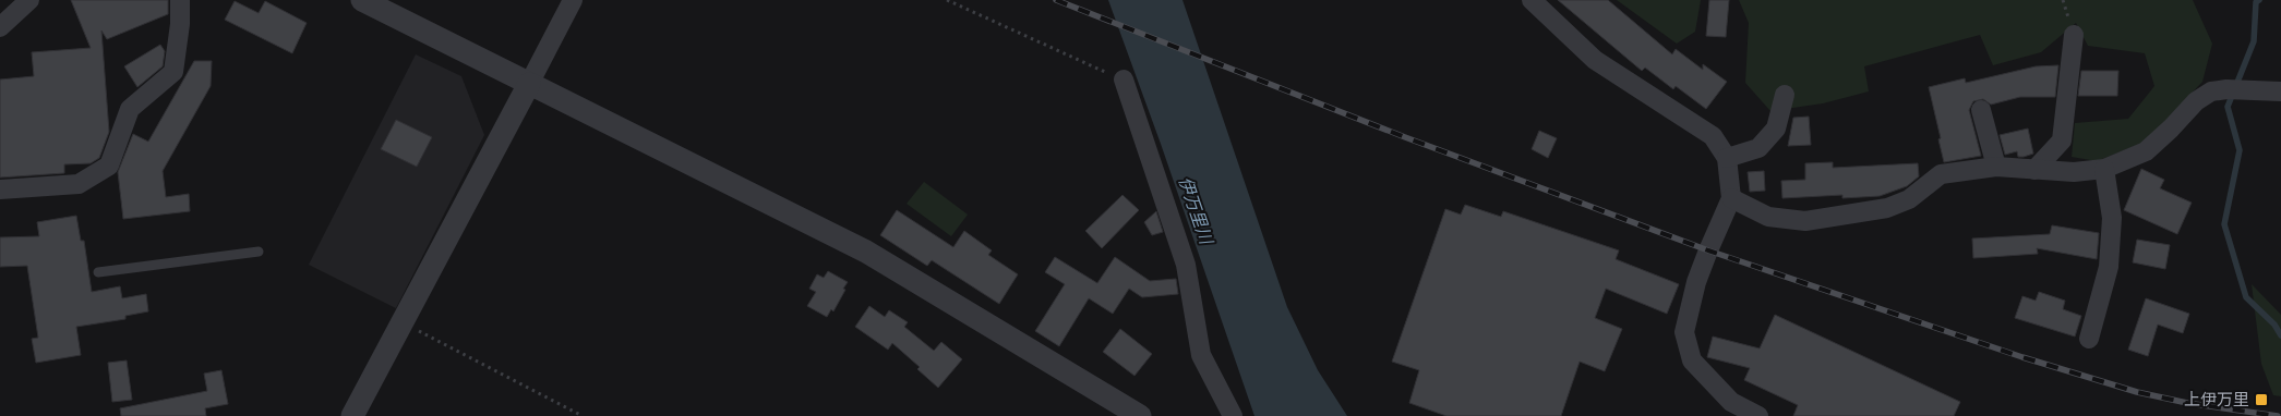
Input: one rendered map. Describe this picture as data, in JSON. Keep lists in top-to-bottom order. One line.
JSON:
{"water":["伊万里川"],"places":{"transit":["上伊万里"]}}
